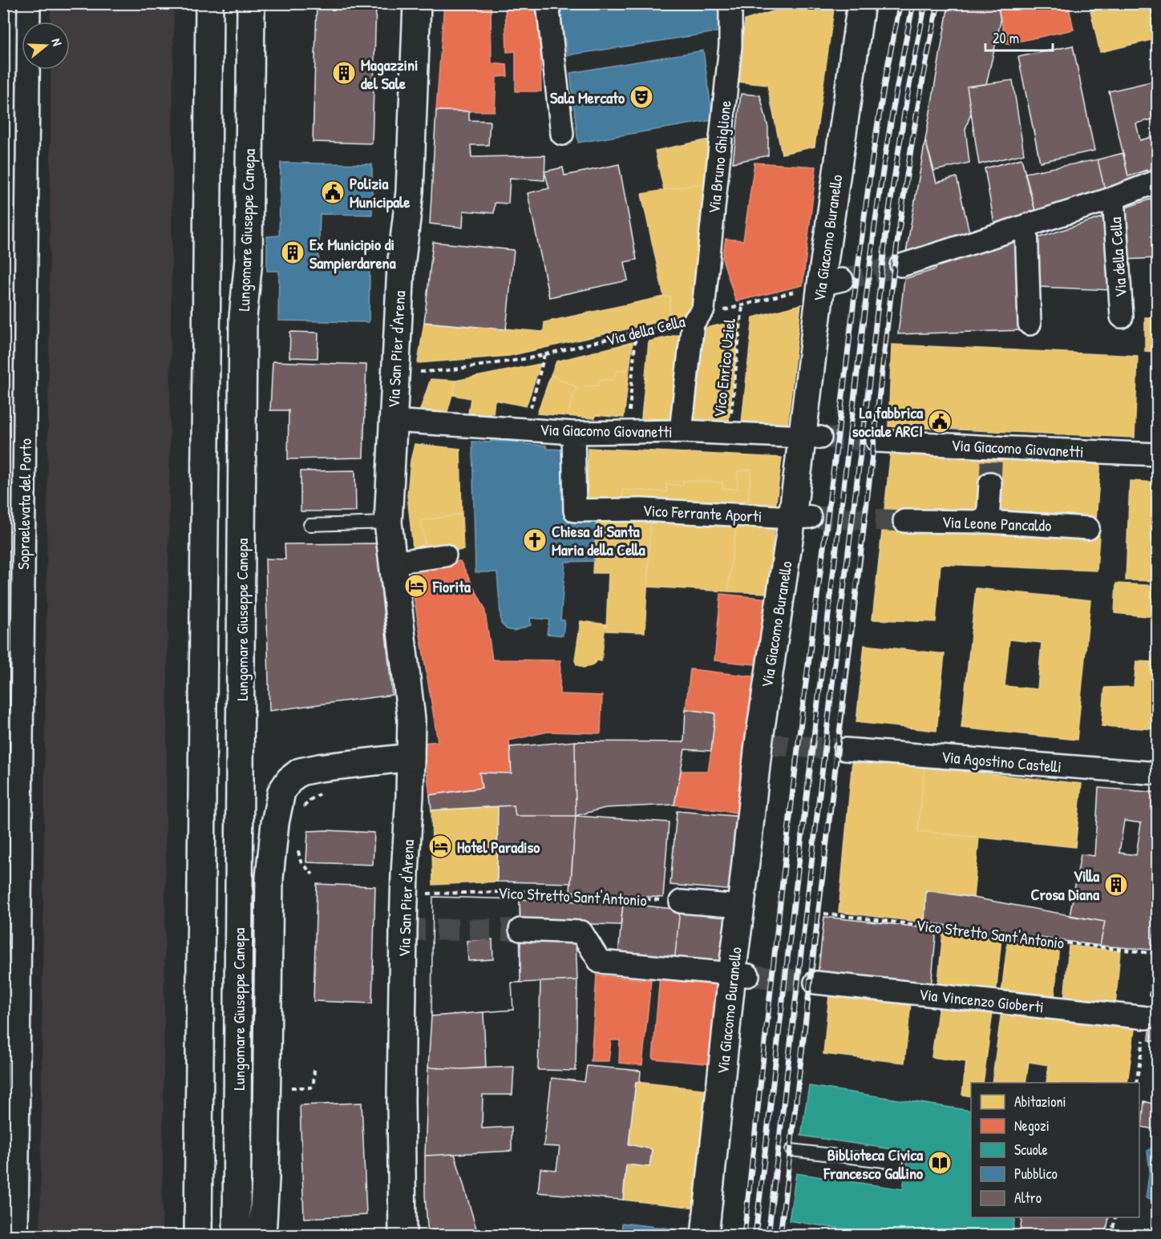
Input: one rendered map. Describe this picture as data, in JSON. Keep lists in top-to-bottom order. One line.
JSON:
{"streets":{"main road":["Lungomare Giuseppe Canepa","Via Giacomo Buranello","Via San Pier d'Arena"],"street":["Via Bruno Ghiglione","Via della Cella","Via Giacomo Giovanetti","Sopraelevata del Porto","Vico Ferrante Aporti","Via Leone Pancaldo","Via Agostino Castelli","Via Vincenzo Gioberti"],"path":["Vico Enrico Uziel","Vico Stretto Sant'Antonio"]},"crossings":[["Via Bruno Ghiglione","Via della Cella"],["Via Bruno Ghiglione","Via Giacomo Giovanetti"],["Via Giacomo Buranello","Via della Cella"],["Via Giacomo Buranello","Via Giacomo Giovanetti"],["Via Giacomo Buranello","Vico Ferrante Aporti"],["Via della Cella","Vico Enrico Uziel"],["Via San Pier d'Arena","Via Giacomo Giovanetti"],["Via San Pier d'Arena","Vico Stretto Sant'Antonio"],["Vico Enrico Uziel","Via Giacomo Giovanetti"],["Via Giacomo Giovanetti","Vico Ferrante Aporti"]],"places":{"building":["Magazzini del Sale","Ex Municipio di Sampierdarena","Villa Crosa Diana"],"theatre":["Sala Mercato"],"public building":["Polizia Municipale","La fabbrica sociale ARCI"],"church":["Chiesa di Santa Maria della Cella"],"hotel":["Fiorita","Hotel Paradiso"],"library":["Biblioteca Civica Francesco Gallino"]},"legend":["Abitazioni","Negozi","Scuole","Pubblico","Altro"],"scale_bar":"20 m","north":"right"}
